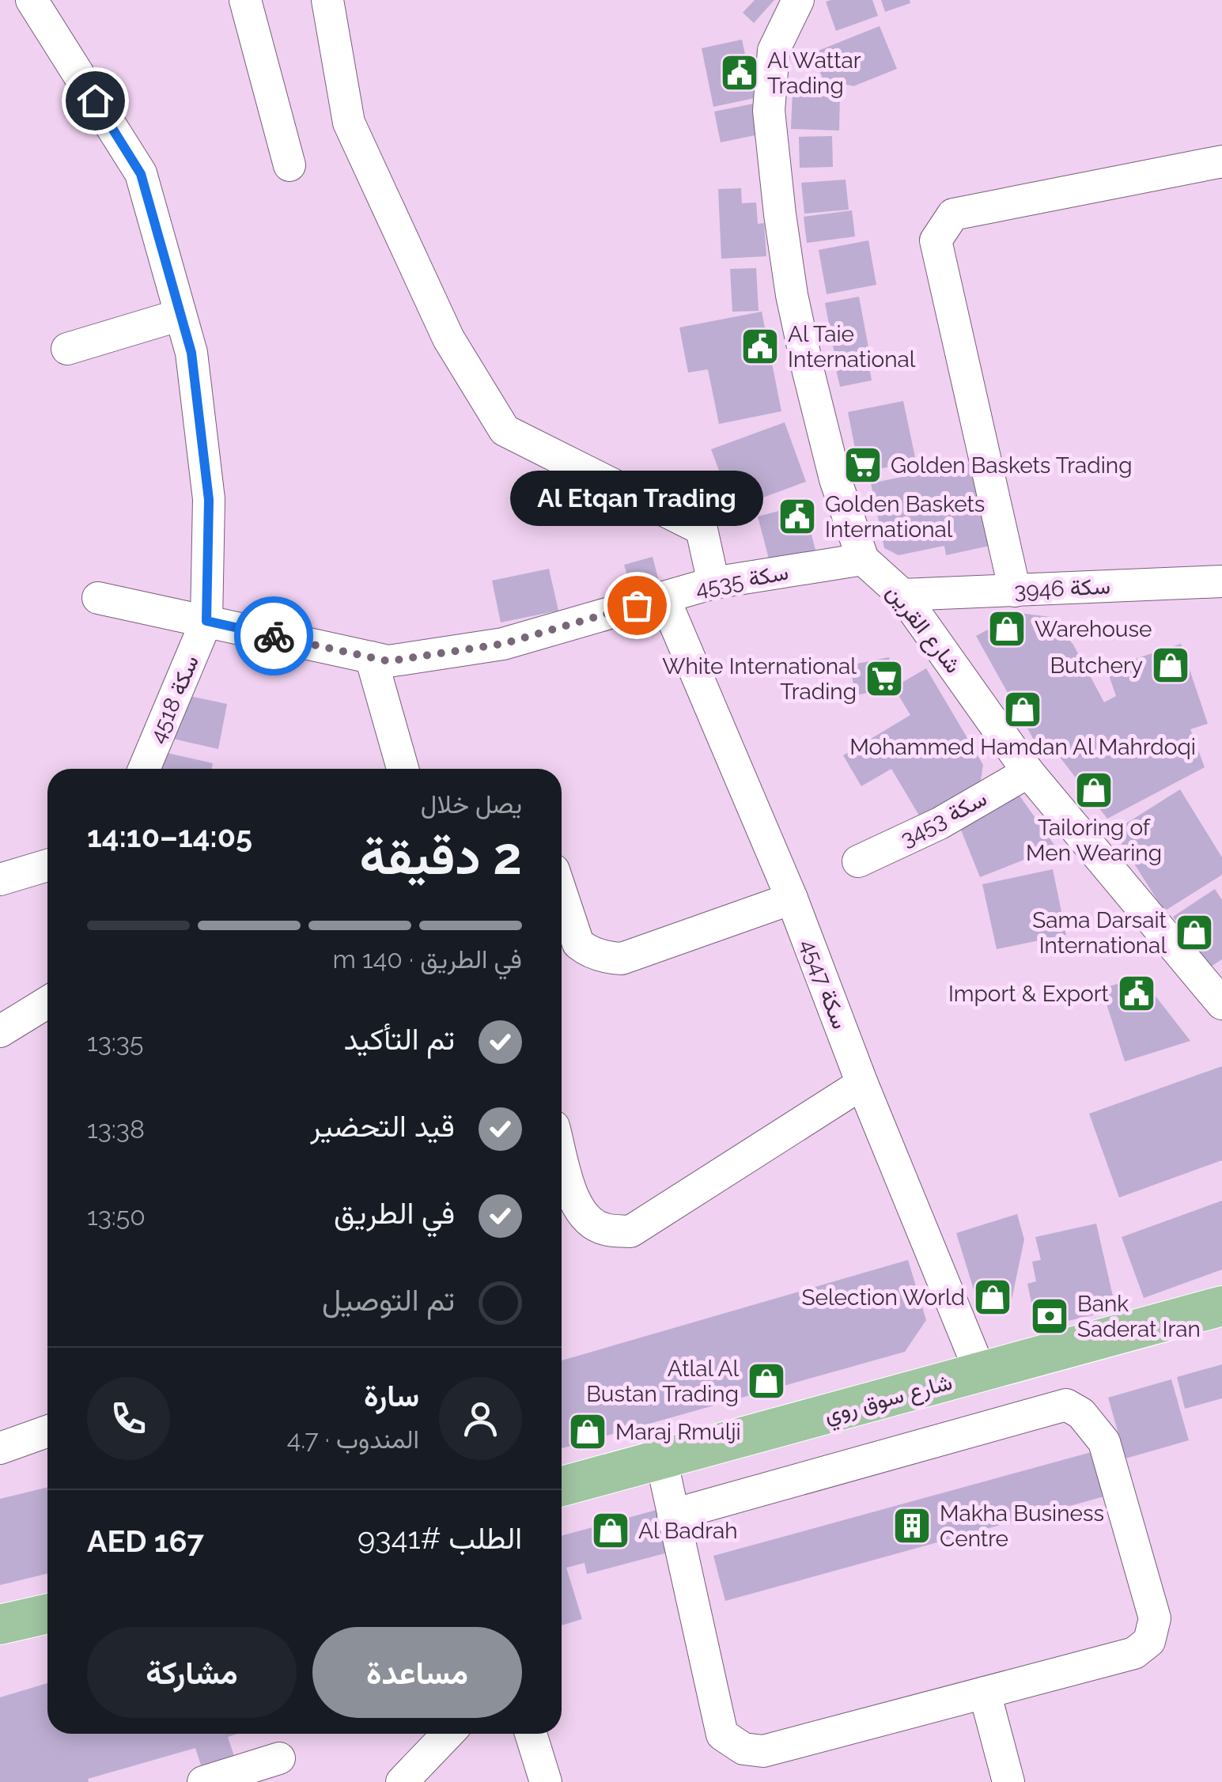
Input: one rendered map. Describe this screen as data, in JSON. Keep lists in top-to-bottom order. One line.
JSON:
{"streets":{"main road":["شارع سوق روي"],"street":["سكة 4535","سكة 3946","شارع القرين","سكة 4518","سكة 3453","سكة 4547"]},"crossings":[["سكة 4535","شارع القرين"],["سكة 4535","سكة 4518"],["سكة 4535","سكة 4547"],["سكة 3946","شارع القرين"],["شارع القرين","سكة 3453"],["سكة 4547","شارع سوق روي"]],"places":{"public building":["Al Wattar Trading","Al Taie International","Golden Baskets International","Import & Export"],"supermarket":["Golden Baskets Trading","White International Trading"],"other":["Al Etqan Trading"],"shop":["Warehouse","Butchery","Mohammed Hamdan Al Mahrdoqi","Tailoring of Men Wearing","Sama Darsait International","Selection World","Atlal Al Bustan Trading","Maraj Rmulji","Al Badrah"],"bank":["Bank Saderat Iran"],"building":["Makha Business Centre"]},"page":{"bubble":"Al Etqan Trading","heading":["2 دقيقة","يصل خلال","14:05–14:10"],"panel":["سارة","المندوب · 4.7","الطلب #9341","AED 167"],"bar":"في الطريق · 140 m","list":[["تم التأكيد","13:35"],["قيد التحضير","13:38"],["في الطريق","13:50"],"تم التوصيل"],"buttons":["مساعدة","مشاركة"]}}
